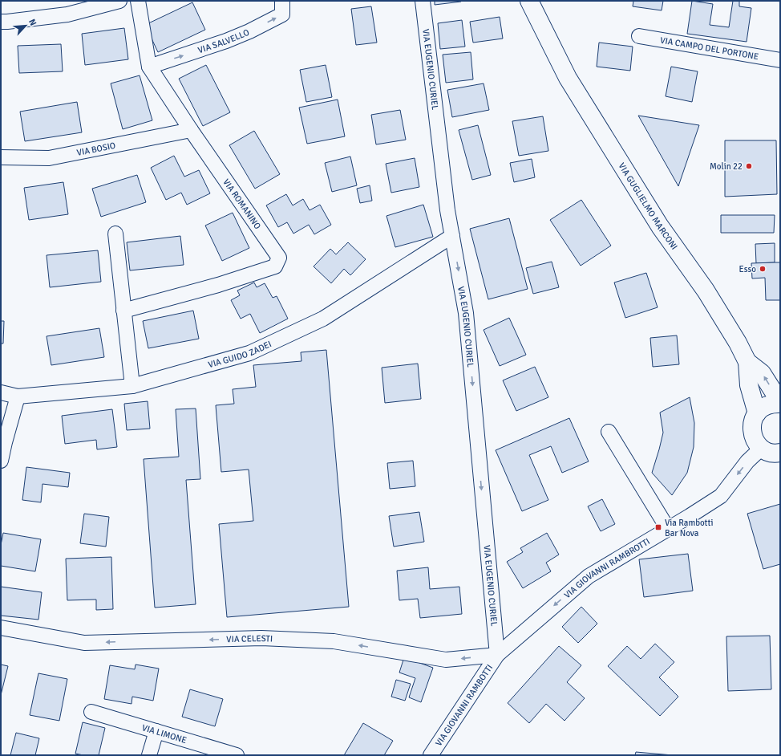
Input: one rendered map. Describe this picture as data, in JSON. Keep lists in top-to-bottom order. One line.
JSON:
{"streets":{"main road":["VIA GUGLIELMO MARCONI"],"street":["VIA SALVELLO","VIA CAMPO DEL PORTONE","VIA EUGENIO CURIEL","VIA BOSIO","VIA ROMANINO","VIA GUIDO ZADEI","VIA GIOVANNI RAMBROTTI","VIA CELESTI","VIA GIOVANNI RAMBOTTI","VIA LIMONE"]},"crossings":[["VIA SALVELLO","VIA ROMANINO"],["VIA EUGENIO CURIEL","VIA GUIDO ZADEI"],["VIA EUGENIO CURIEL","VIA GIOVANNI RAMBROTTI"],["VIA EUGENIO CURIEL","VIA CELESTI"],["VIA EUGENIO CURIEL","VIA GIOVANNI RAMBOTTI"],["VIA BOSIO","VIA ROMANINO"],["VIA GIOVANNI RAMBROTTI","VIA CELESTI"],["VIA GIOVANNI RAMBROTTI","VIA GIOVANNI RAMBOTTI"],["VIA CELESTI","VIA GIOVANNI RAMBOTTI"]],"one_way":["VIA SALVELLO","VIA EUGENIO CURIEL","VIA GIOVANNI RAMBROTTI","VIA CELESTI"],"places":{"other":["Molin 22","Esso"],"transit":["Via Rambotti Bar Nova"]},"north":"top right"}
